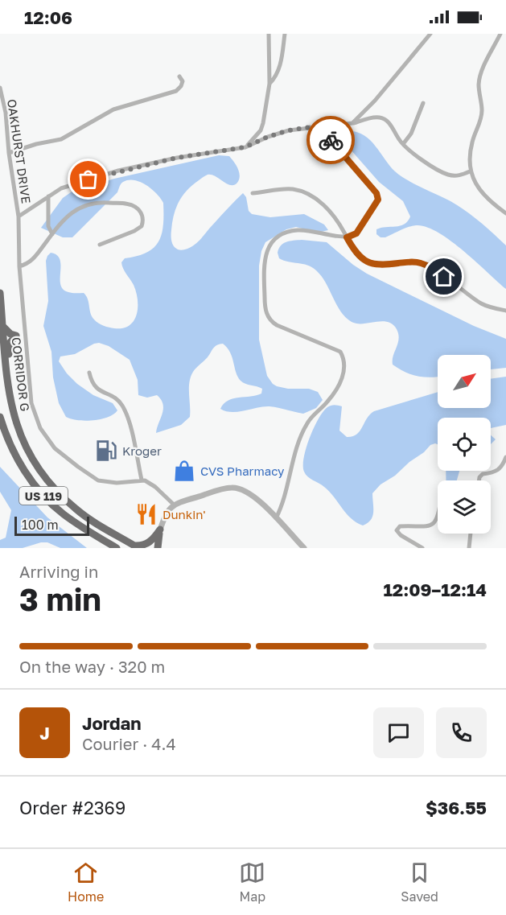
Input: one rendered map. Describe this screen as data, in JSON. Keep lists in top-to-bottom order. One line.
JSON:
{"streets":{"highway":["CORRIDOR G","US 119"],"street":["OAKHURST DRIVE"]},"places":{"fuel station":["Kroger"],"shop":["CVS Pharmacy"],"restaurant":["Dunkin'"]},"scale_bar":"100 m","north":"top right","page":{"status":"12:06","scale":"100 m","heading":["3 min","Arriving in","12:09–12:14"],"panel":["Jordan","Courier · 4.4","Order #2369","$36.55"],"bar":"On the way · 320 m","round":"J","tabs":["Home","Map","Saved"]}}
